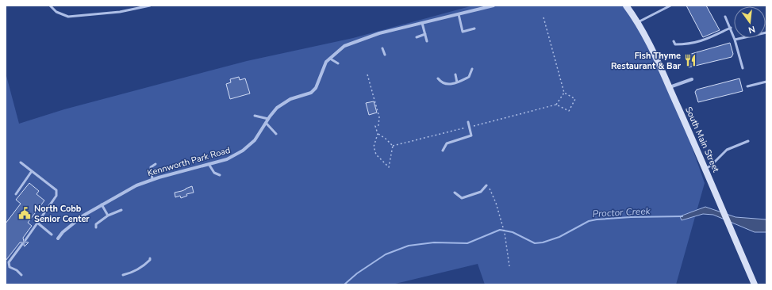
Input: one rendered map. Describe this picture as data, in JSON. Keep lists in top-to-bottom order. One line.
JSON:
{"streets":{"main road":["South Main Street"],"street":["Kennworth Park Road"]},"water":["Proctor Creek"],"places":{"restaurant":["Fish Thyme Restaurant & Bar"],"public building":["North Cobb Senior Center"]},"north":"bottom"}
